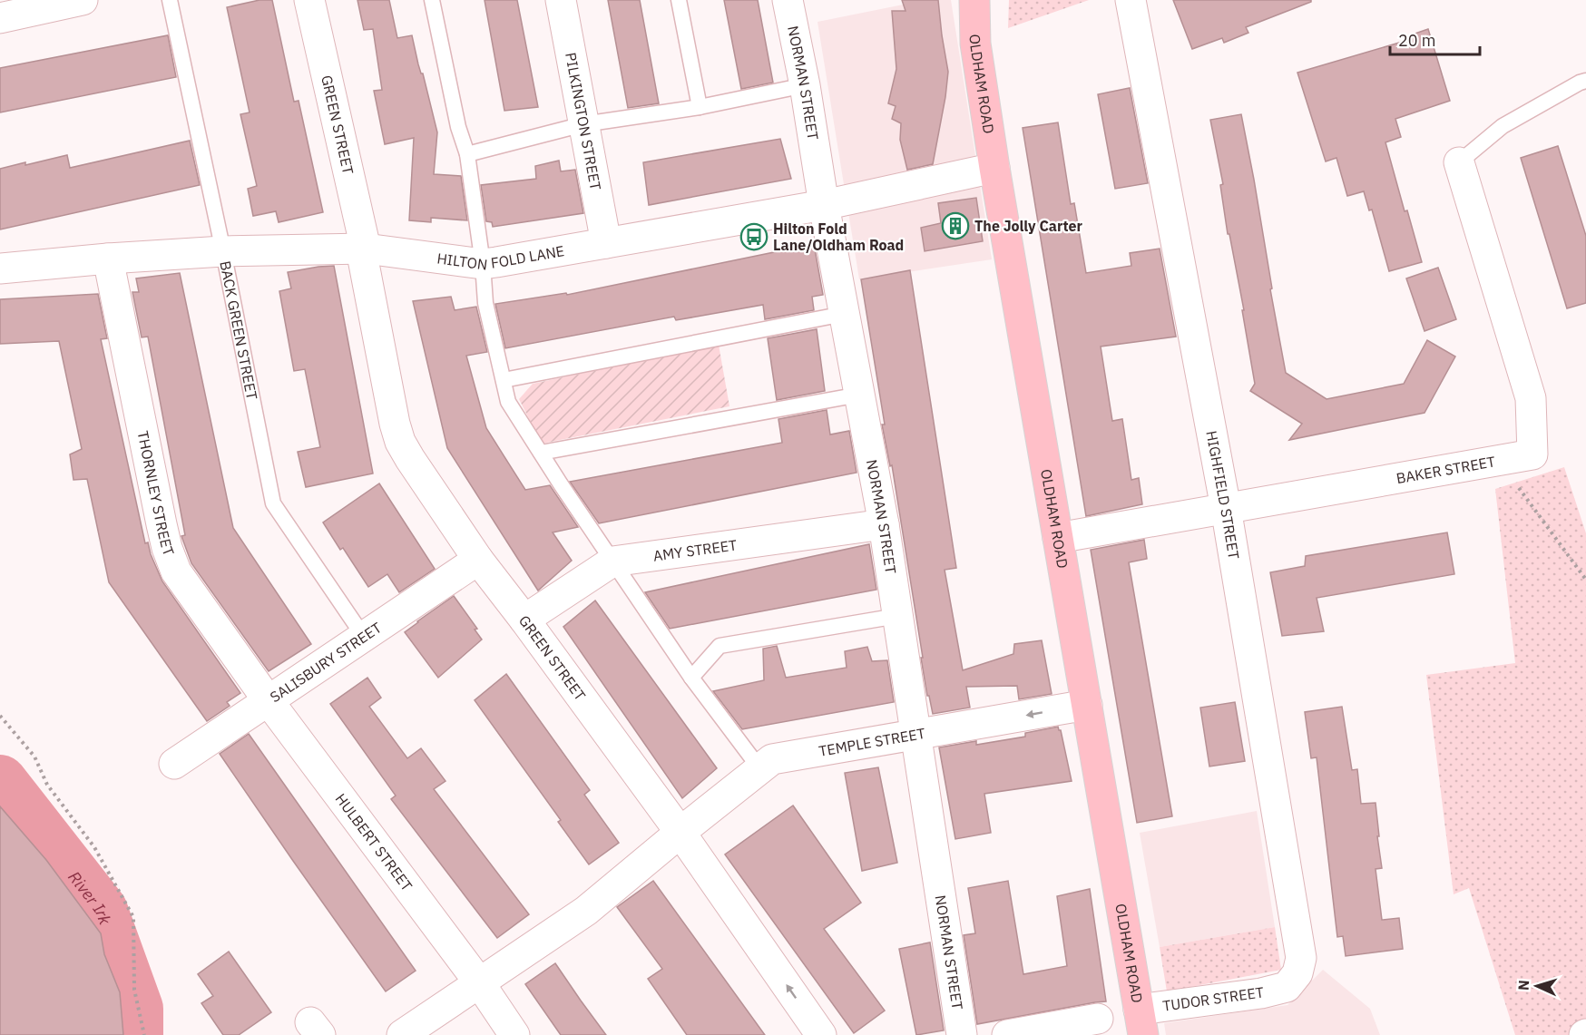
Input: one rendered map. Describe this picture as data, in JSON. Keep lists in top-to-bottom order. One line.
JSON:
{"streets":{"main road":["OLDHAM ROAD"],"street":["NORMAN STREET","PILKINGTON STREET","GREEN STREET","HILTON FOLD LANE","BAKER STREET","THORNLEY STREET","HIGHFIELD STREET","AMY STREET","SALISBURY STREET","TEMPLE STREET","HULBERT STREET","TUDOR STREET"],"lane":["BACK GREEN STREET"]},"crossings":[["NORMAN STREET","HILTON FOLD LANE"],["NORMAN STREET","AMY STREET"],["NORMAN STREET","TEMPLE STREET"],["OLDHAM ROAD","HILTON FOLD LANE"],["OLDHAM ROAD","BAKER STREET"],["OLDHAM ROAD","TEMPLE STREET"],["OLDHAM ROAD","TUDOR STREET"],["PILKINGTON STREET","HILTON FOLD LANE"],["GREEN STREET","HILTON FOLD LANE"],["GREEN STREET","AMY STREET"],["GREEN STREET","SALISBURY STREET"],["GREEN STREET","TEMPLE STREET"],["HILTON FOLD LANE","BACK GREEN STREET"],["HILTON FOLD LANE","THORNLEY STREET"],["BACK GREEN STREET","SALISBURY STREET"],["BAKER STREET","HIGHFIELD STREET"],["THORNLEY STREET","SALISBURY STREET"],["THORNLEY STREET","HULBERT STREET"],["HIGHFIELD STREET","TUDOR STREET"],["SALISBURY STREET","HULBERT STREET"]],"one_way":["TEMPLE STREET"],"water":["River Irk"],"places":{"building":["The Jolly Carter"],"bus stop":["Hilton Fold Lane/Oldham Road"]},"scale_bar":"20 m","north":"left"}
